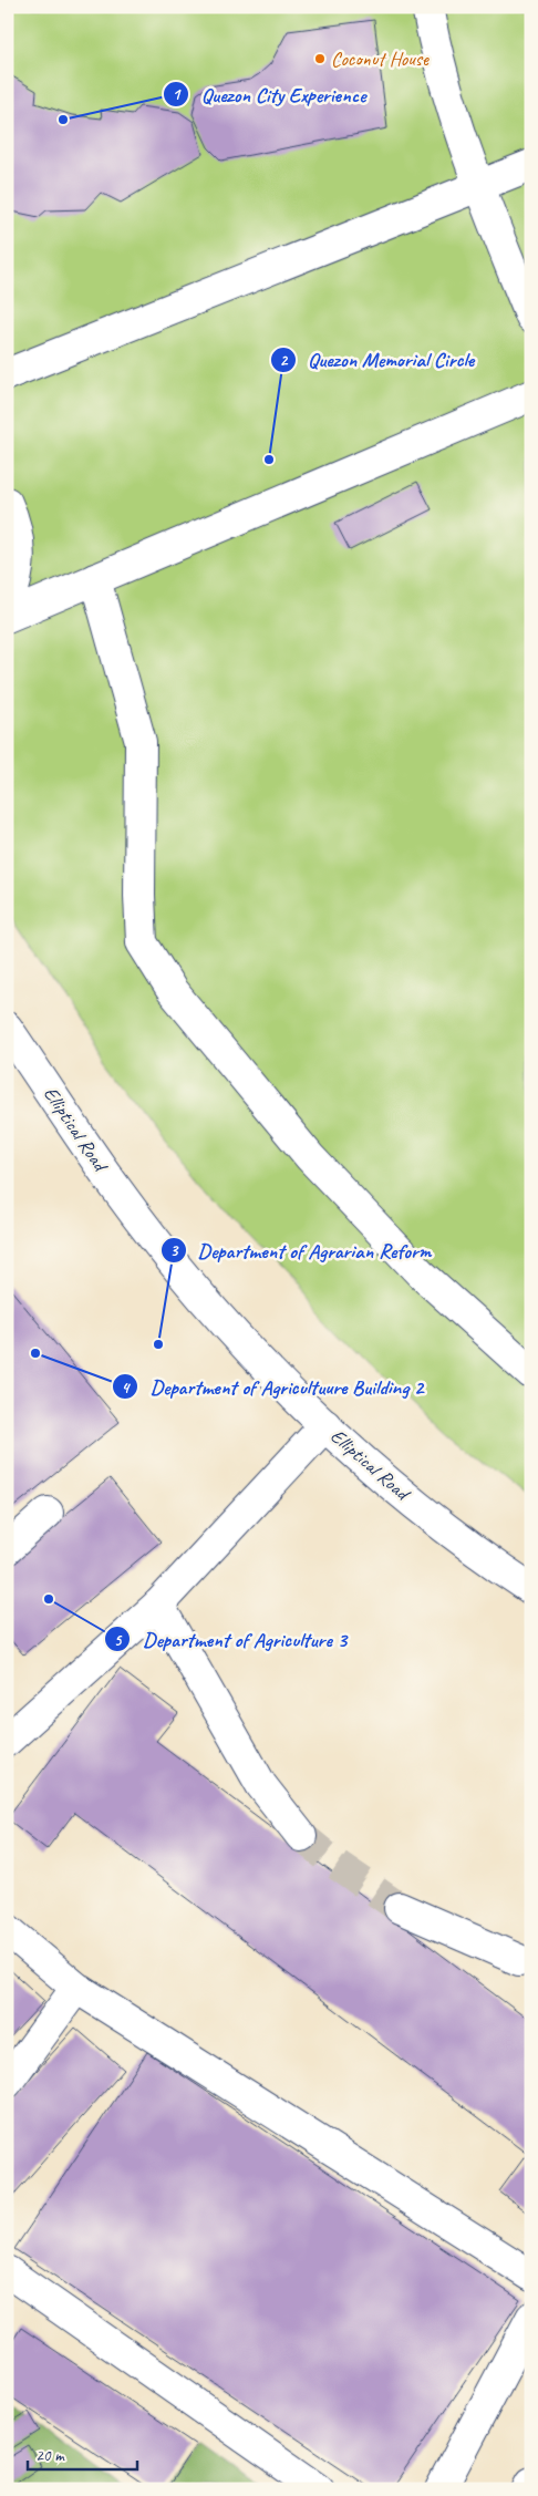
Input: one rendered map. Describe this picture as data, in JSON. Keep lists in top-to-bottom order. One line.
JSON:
{"streets":{"main road":["Elliptical Road"]},"places":["Coconut House","Quezon City Experience","Quezon Memorial Circle","Department of Agrarian Reform","Department of Agricultuure Building 2","Department of Agriculture 3"],"scale_bar":"20 m"}
